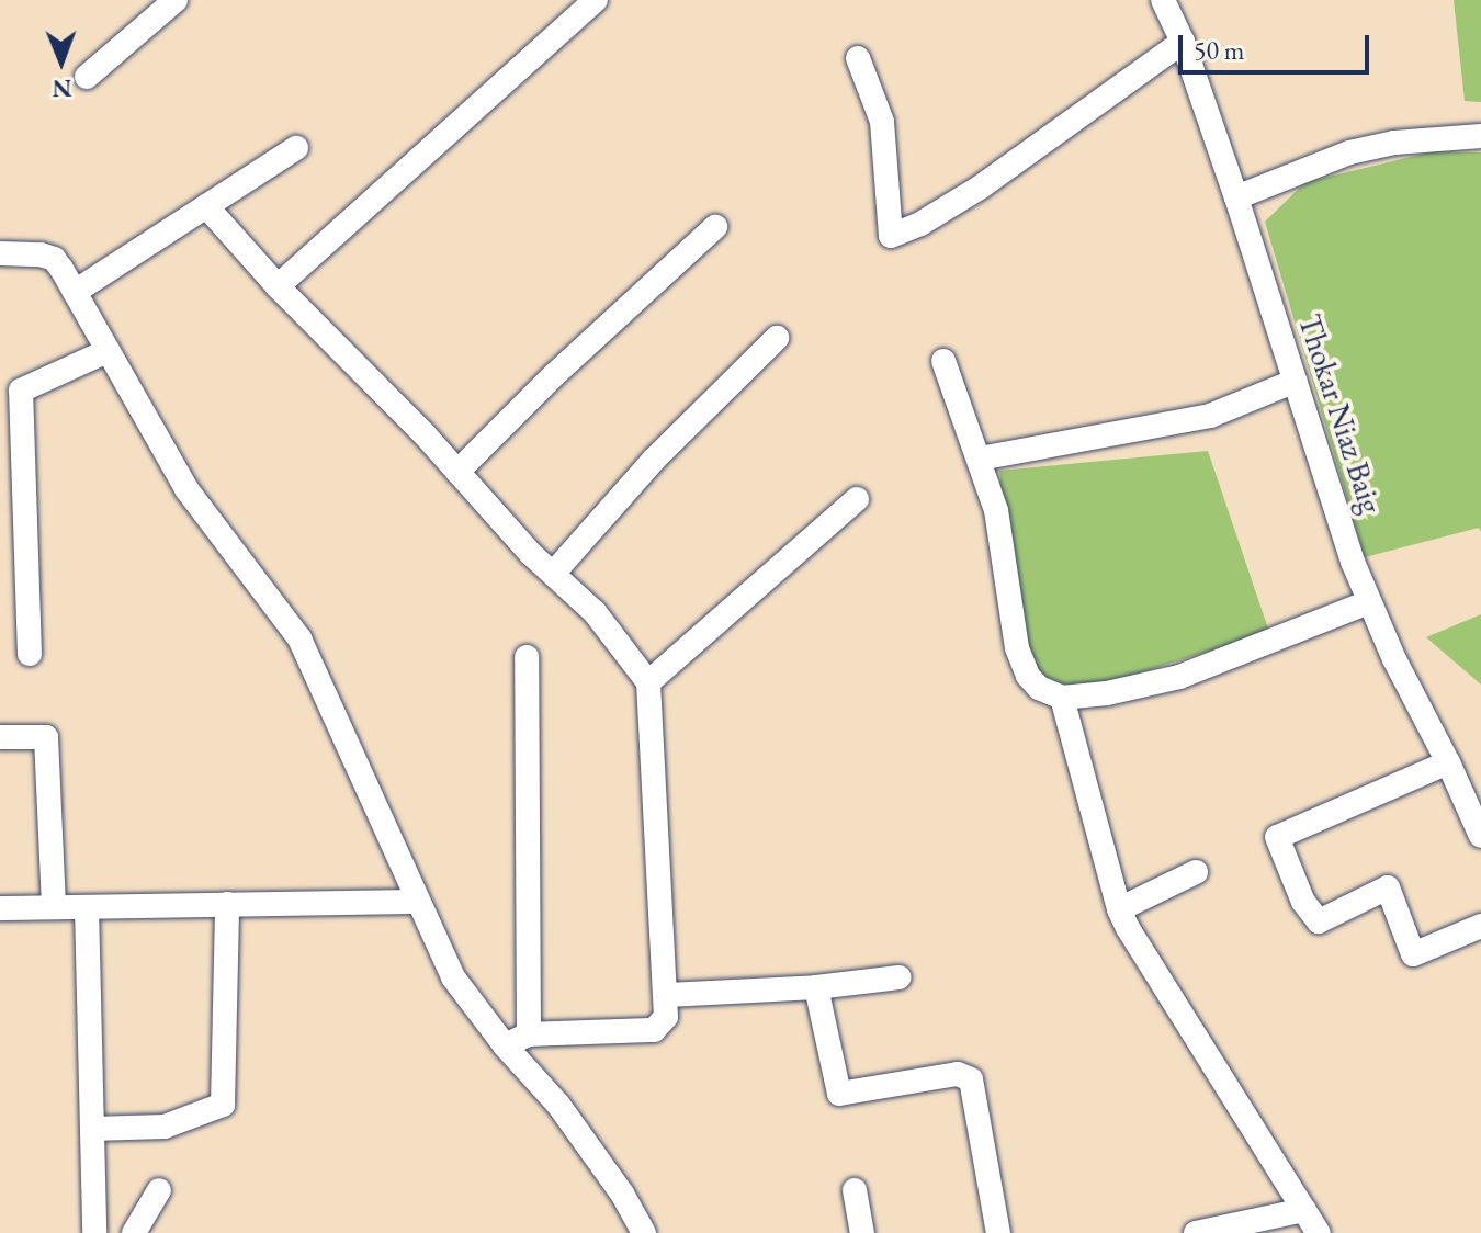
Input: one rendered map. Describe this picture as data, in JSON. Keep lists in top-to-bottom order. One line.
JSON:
{"streets":{"street":["Thokar Niaz Baig"]},"scale_bar":"50 m","north":"bottom"}
